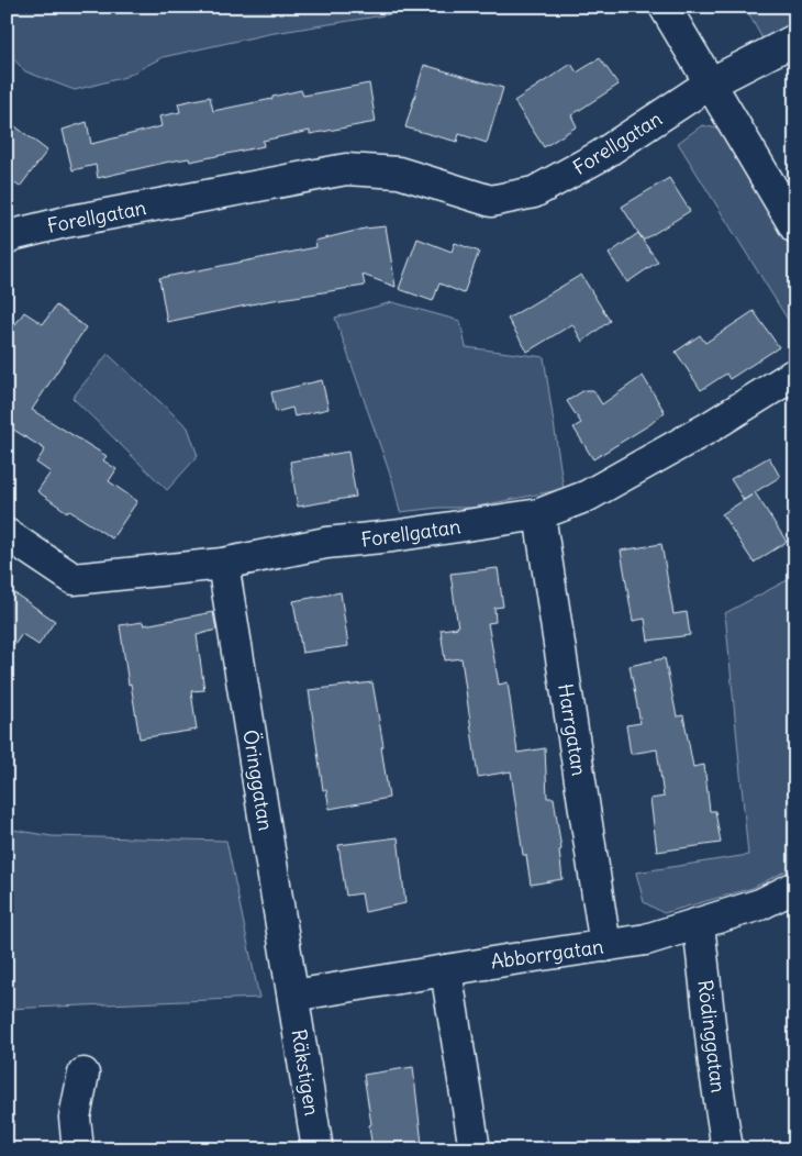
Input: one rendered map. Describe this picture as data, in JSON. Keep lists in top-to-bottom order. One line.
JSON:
{"streets":{"street":["Forellgatan","Harrgatan","Öringgatan","Abborrgatan","Rödinggatan","Räkstigen"]},"crossings":[["Forellgatan","Harrgatan"],["Forellgatan","Öringgatan"],["Harrgatan","Abborrgatan"],["Öringgatan","Abborrgatan"],["Öringgatan","Räkstigen"],["Abborrgatan","Rödinggatan"],["Abborrgatan","Räkstigen"]]}
